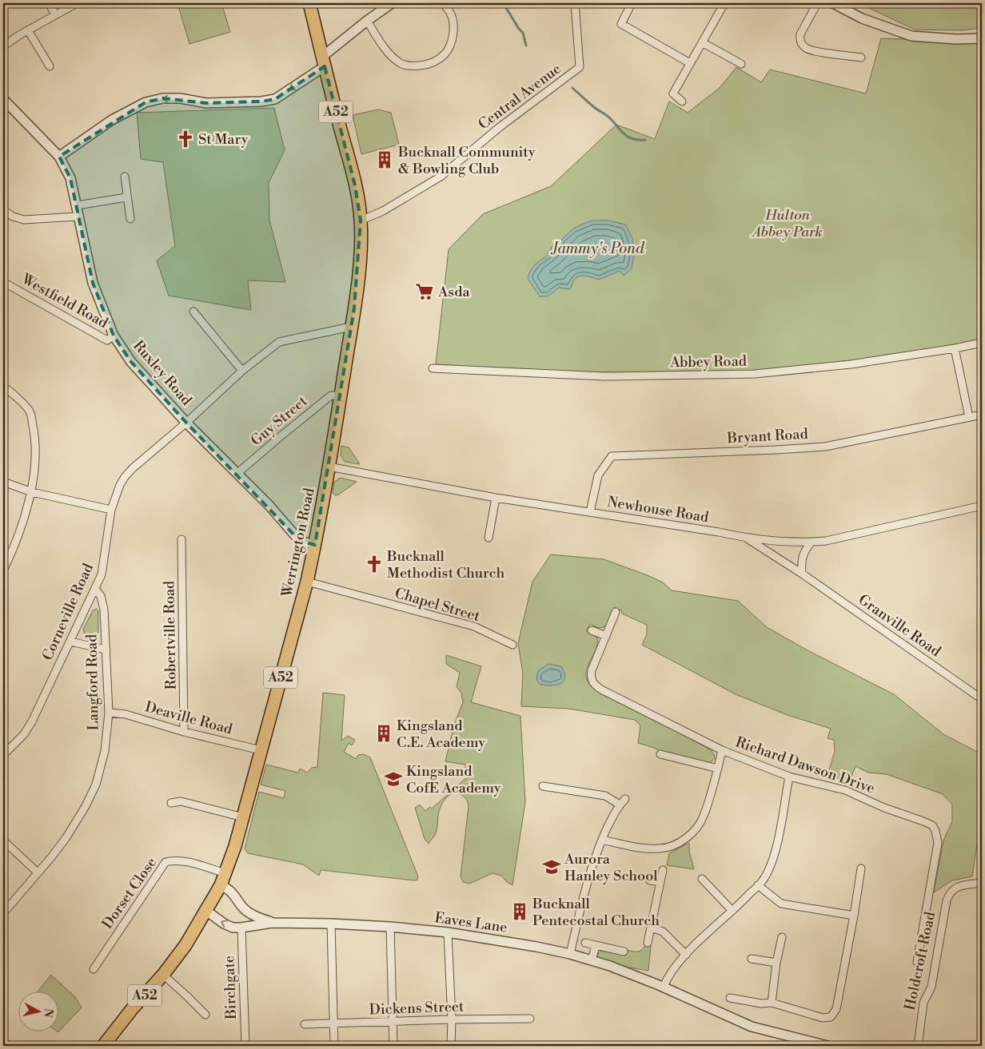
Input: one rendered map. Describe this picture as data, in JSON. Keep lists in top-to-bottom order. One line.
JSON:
{"streets":{"highway":["A52","Werrington Road"],"street":["Central Avenue","Westfield Road","Abbey Road","Ruxley Road","Guy Street","Bryant Road","Newhouse Road","Chapel Street","Corneville Road","Granville Road","Robertville Road","Langford Road","Deaville Road","Richard Dawson Drive","Dorset Close","Eaves Lane","Holdcroft Road","Birchgate","Dickens Street"]},"crossings":[["Central Avenue","Werrington Road"],["Westfield Road","Ruxley Road"],["Ruxley Road","Guy Street"],["Ruxley Road","Werrington Road"],["Ruxley Road","Corneville Road"],["Guy Street","Werrington Road"],["Bryant Road","Newhouse Road"],["Newhouse Road","Werrington Road"],["Newhouse Road","Granville Road"],["Werrington Road","Chapel Street"],["Werrington Road","Corneville Road"],["Werrington Road","Deaville Road"],["Werrington Road","Dorset Close"],["Werrington Road","Eaves Lane"],["Corneville Road","Langford Road"],["Robertville Road","Deaville Road"],["Langford Road","Deaville Road"],["Eaves Lane","Birchgate"]],"water":["Jammy's Pond"],"parks":["Hulton Abbey Park"],"places":{"church":["St Mary","Bucknall Methodist Church"],"building":["Bucknall Community & Bowling Club","Kingsland C.E. Academy","Bucknall Pentecostal Church"],"supermarket":["Asda"],"school or university":["Kingsland CofE Academy","Aurora Hanley School"]},"north":"right"}
